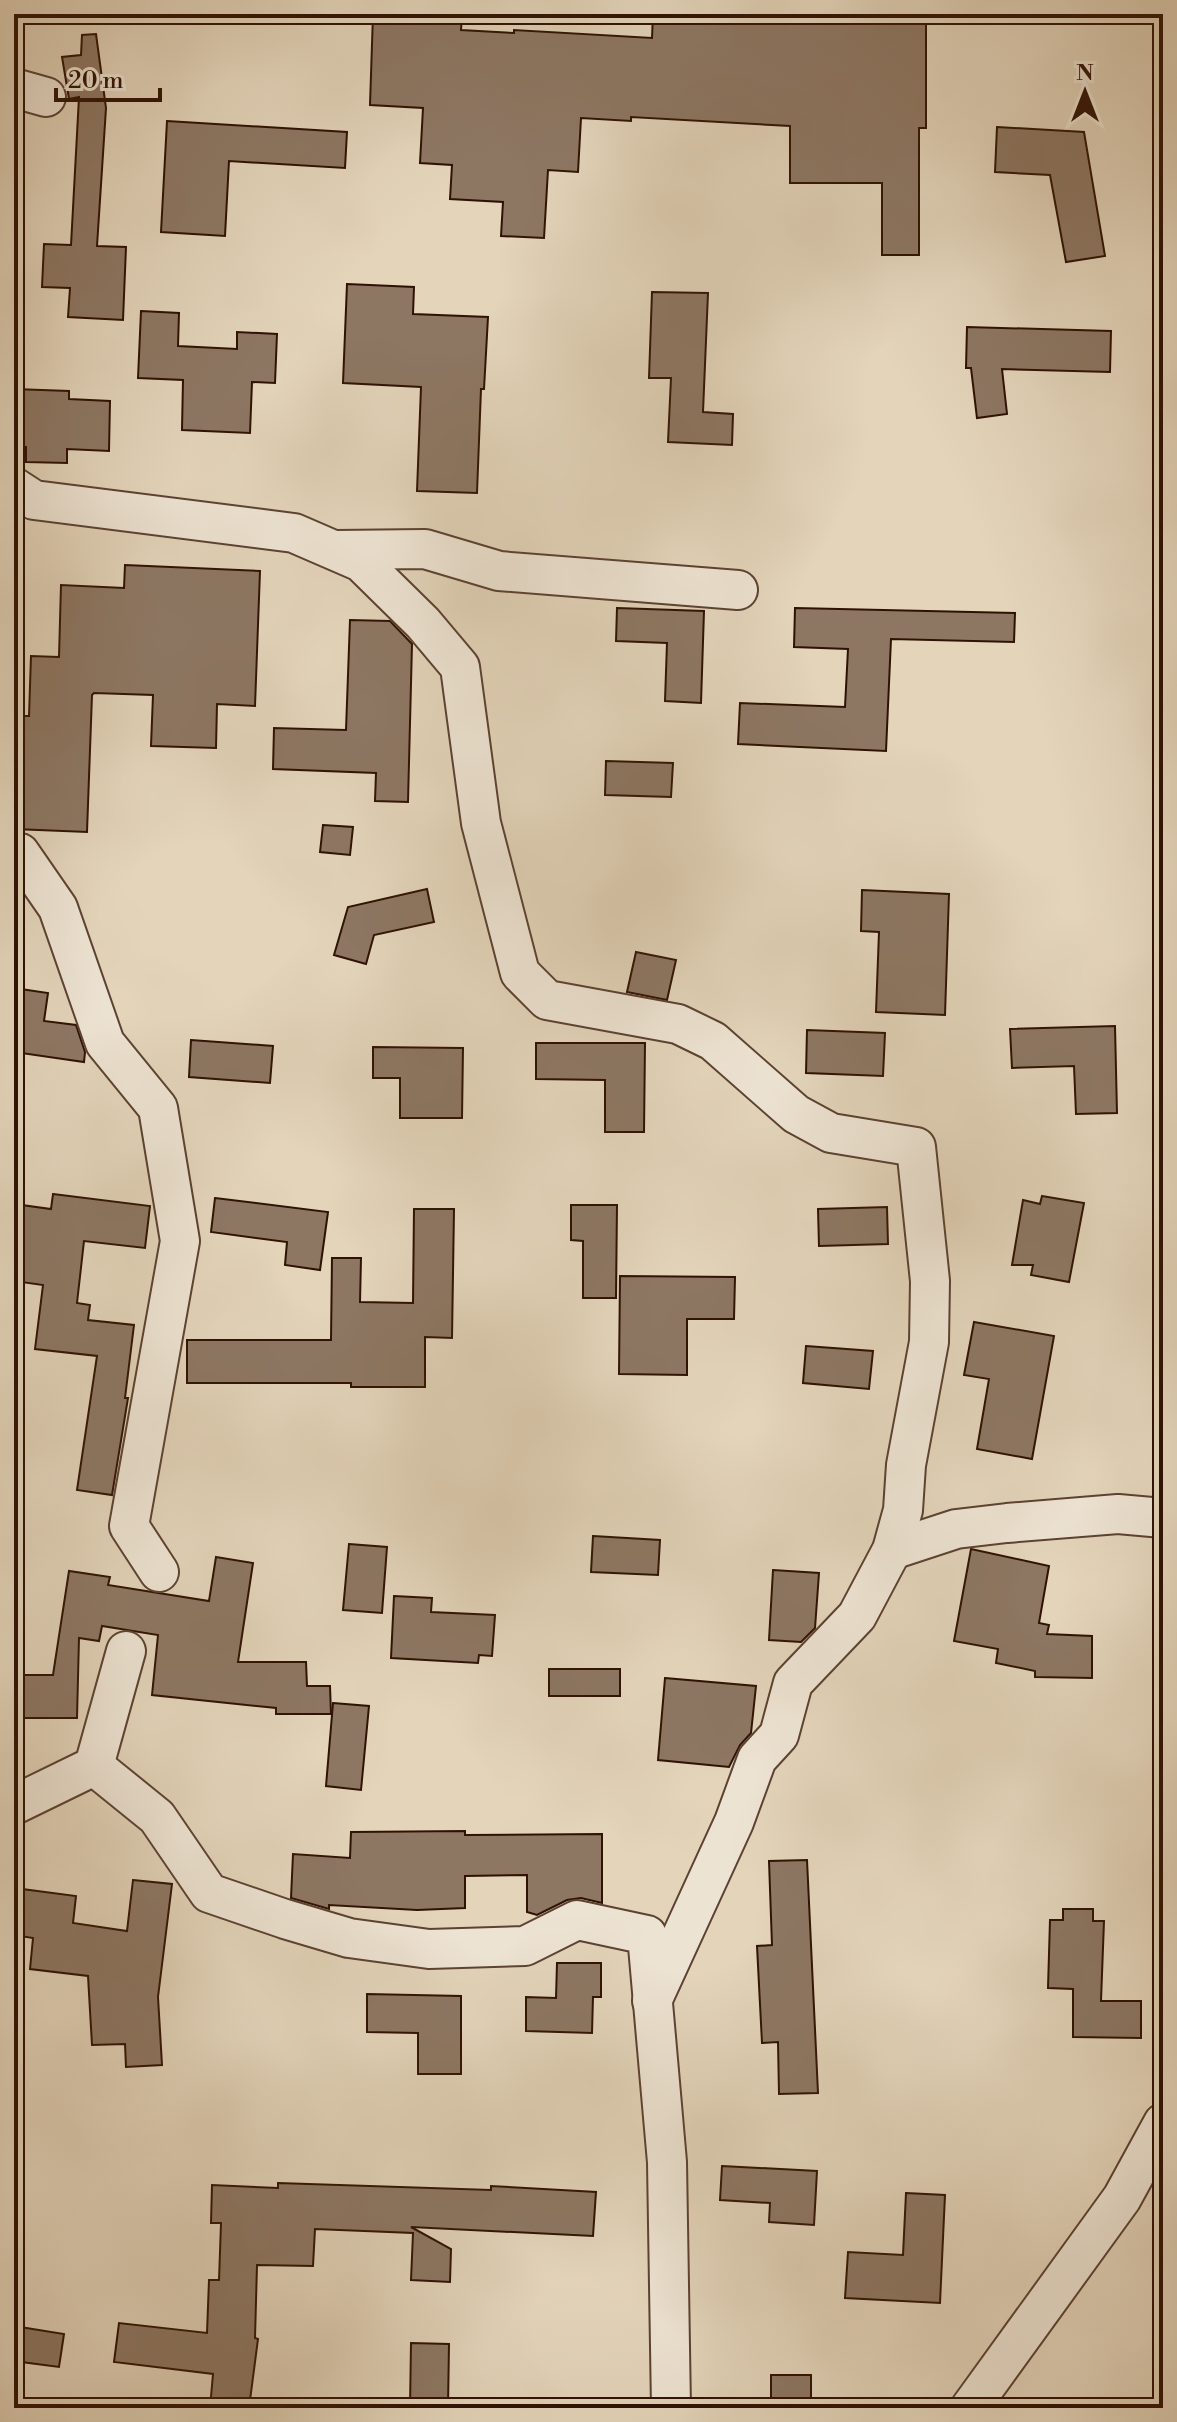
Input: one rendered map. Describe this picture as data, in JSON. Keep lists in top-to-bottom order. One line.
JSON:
{"scale_bar":"20 m","north":"top"}
